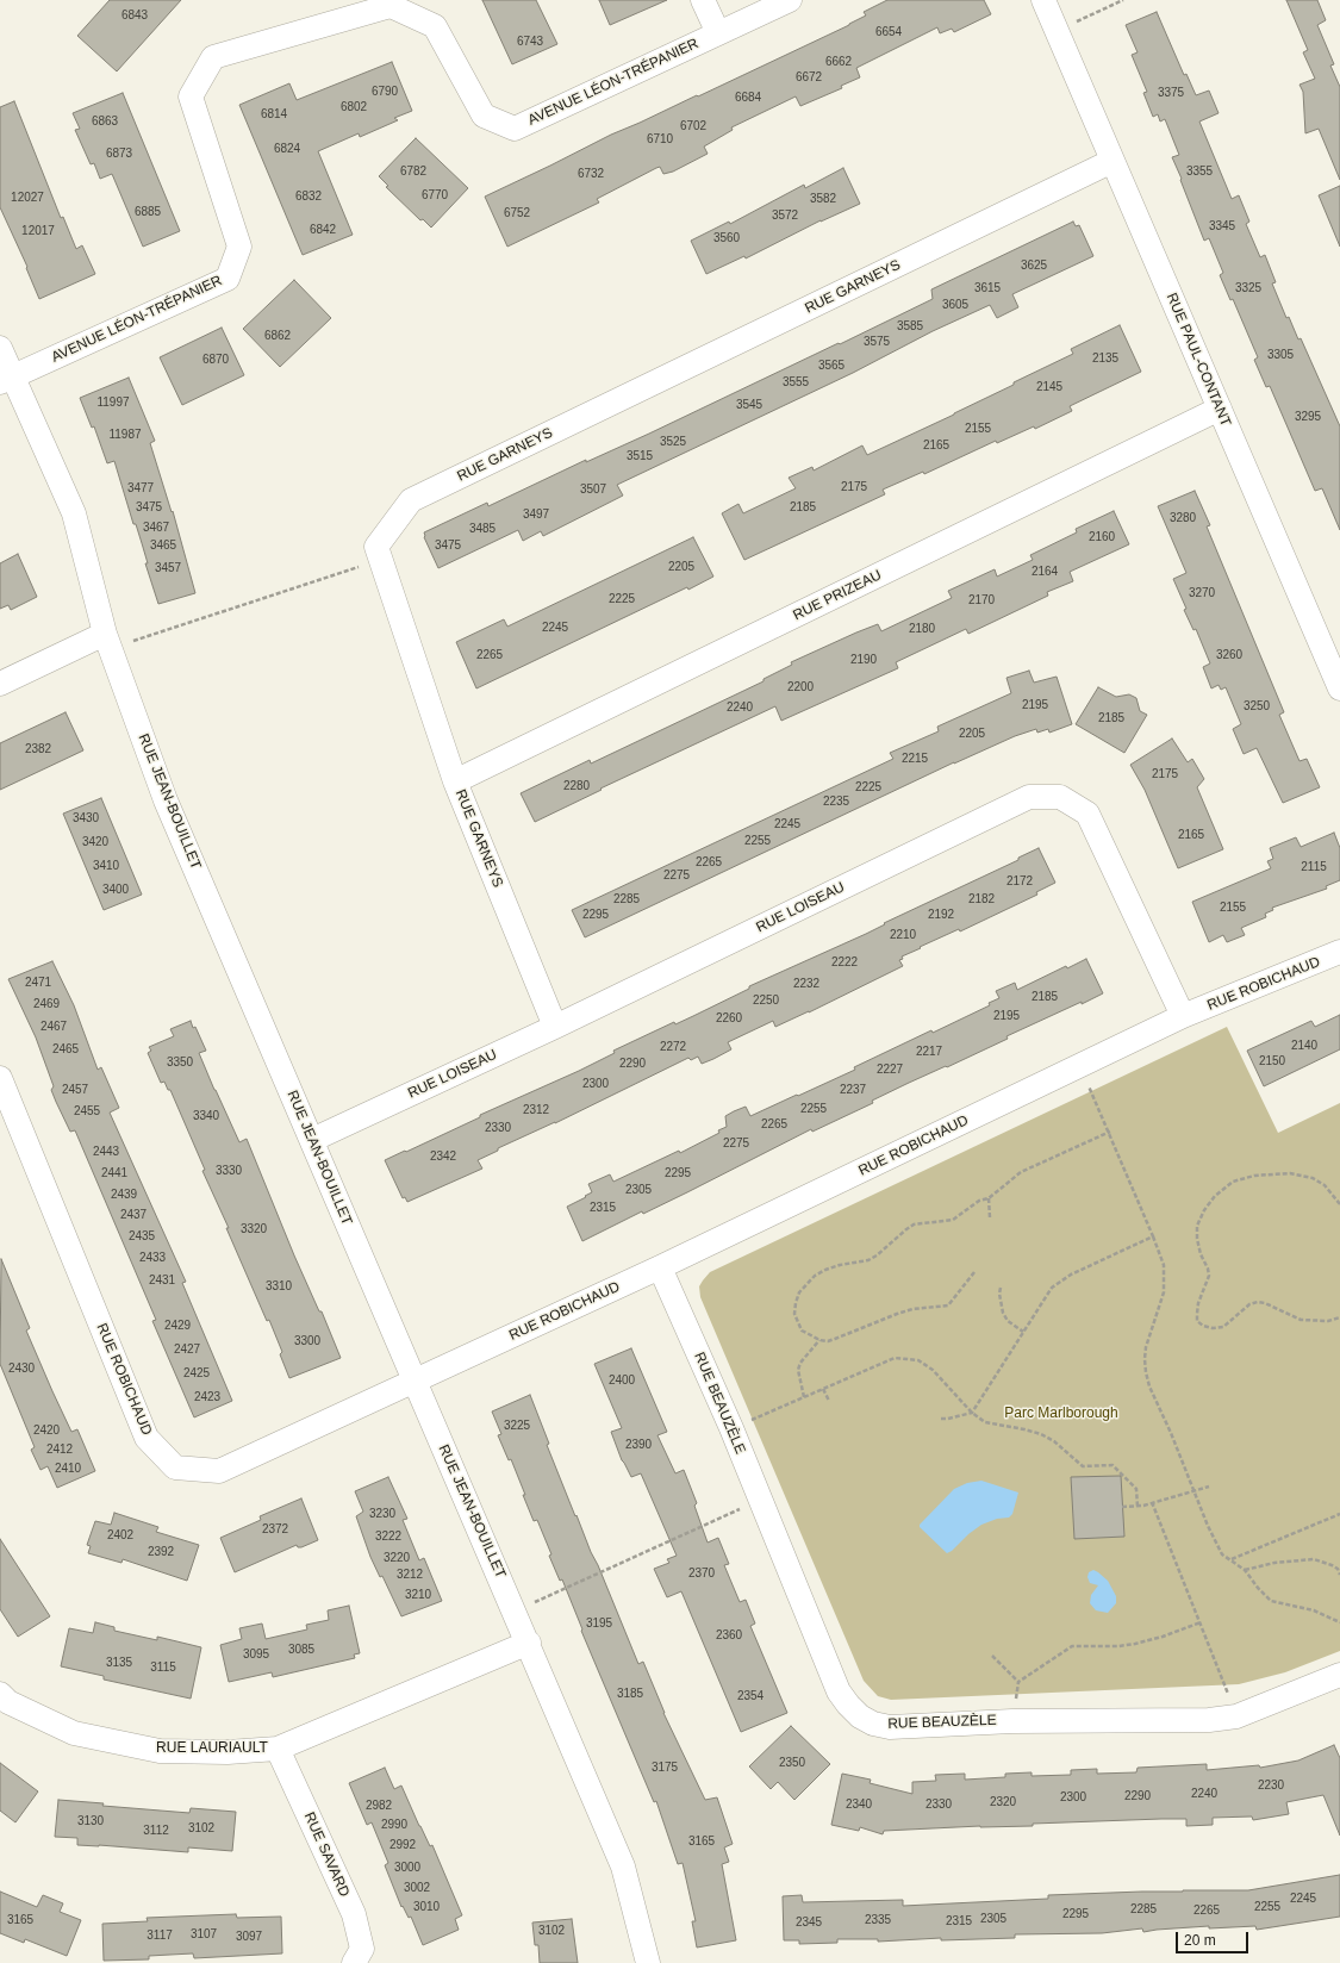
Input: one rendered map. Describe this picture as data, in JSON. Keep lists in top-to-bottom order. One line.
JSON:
{"streets":{"street":["AVENUE LÉON-TRÉPANIER","RUE GARNEYS","RUE PAUL-CONTANT","RUE PRIZEAU","RUE JEAN-BOUILLET","RUE LOISEAU","RUE ROBICHAUD","RUE BEAUZÈLE","RUE LAURIAULT","RUE SAVARD"]},"crossings":[["AVENUE LÉON-TRÉPANIER","RUE JEAN-BOUILLET"],["RUE GARNEYS","RUE PAUL-CONTANT"],["RUE GARNEYS","RUE PRIZEAU"],["RUE GARNEYS","RUE LOISEAU"],["RUE PAUL-CONTANT","RUE PRIZEAU"],["RUE JEAN-BOUILLET","RUE LOISEAU"],["RUE JEAN-BOUILLET","RUE ROBICHAUD"],["RUE JEAN-BOUILLET","RUE LAURIAULT"],["RUE LOISEAU","RUE ROBICHAUD"],["RUE ROBICHAUD","RUE BEAUZÈLE"],["RUE LAURIAULT","RUE SAVARD"]],"parks":["Parc Marlborough"],"house_numbers":["6843","6654","6743","6662","6672","6790","3375","6684","6802","6814","6863","6702","6710","6824","6873","6782","3355","6732","6770","6832","12027","3582","6885","6752","3572","3345","6842","12017","3560","3625","3615","3325","3605","3585","6862","3575","3305","2135","6870","3565","3555","2145","11997","3545","3295","2155","11987","3525","2165","3515","2175","3477","3507","3475","2185","3497","3280","3467","3485","2160","3465","3475","2205","3457","2164","3270","2225","2170","2245","2180","2265","3260","2190","2200","2195","3250","2240","2185","2205","2382","2215","2175","2280","2225","2235","3430","2245","2165","2255","3420","2265","3410","2115","2275","2172","3400","2285","2182","2155","2295","2192","2210","2222","2471","2232","2185","2250","2469","2195","2260","2467","2140","2272","2465","2217","2150","3350","2290","2227","2300","2457","2237","2255","2312","2455","3340","2265","2330","2275","2443","2342","3330","2441","2295","2305","2439","2315","2437","3320","2435","2433","2431","3310","2429","3300","2427","2430","2425","2400","2423","3225","2420","2390","2412","2410","3230","2372","2402","3222","2392","3220","2370","3212","3210","3195","2360","3085","3095","3135","3115","3185","2354","2350","3175","2230","2240","2290","2300","2320","2340","2330","2982","3130","2990","3102","3112","3165","2992","3000","3002","2245","3010","2255","2285","2265","2295","2305","3165","2335","2315","2345","3102","3107","3117","3097"],"scale_bar":"20 m"}
